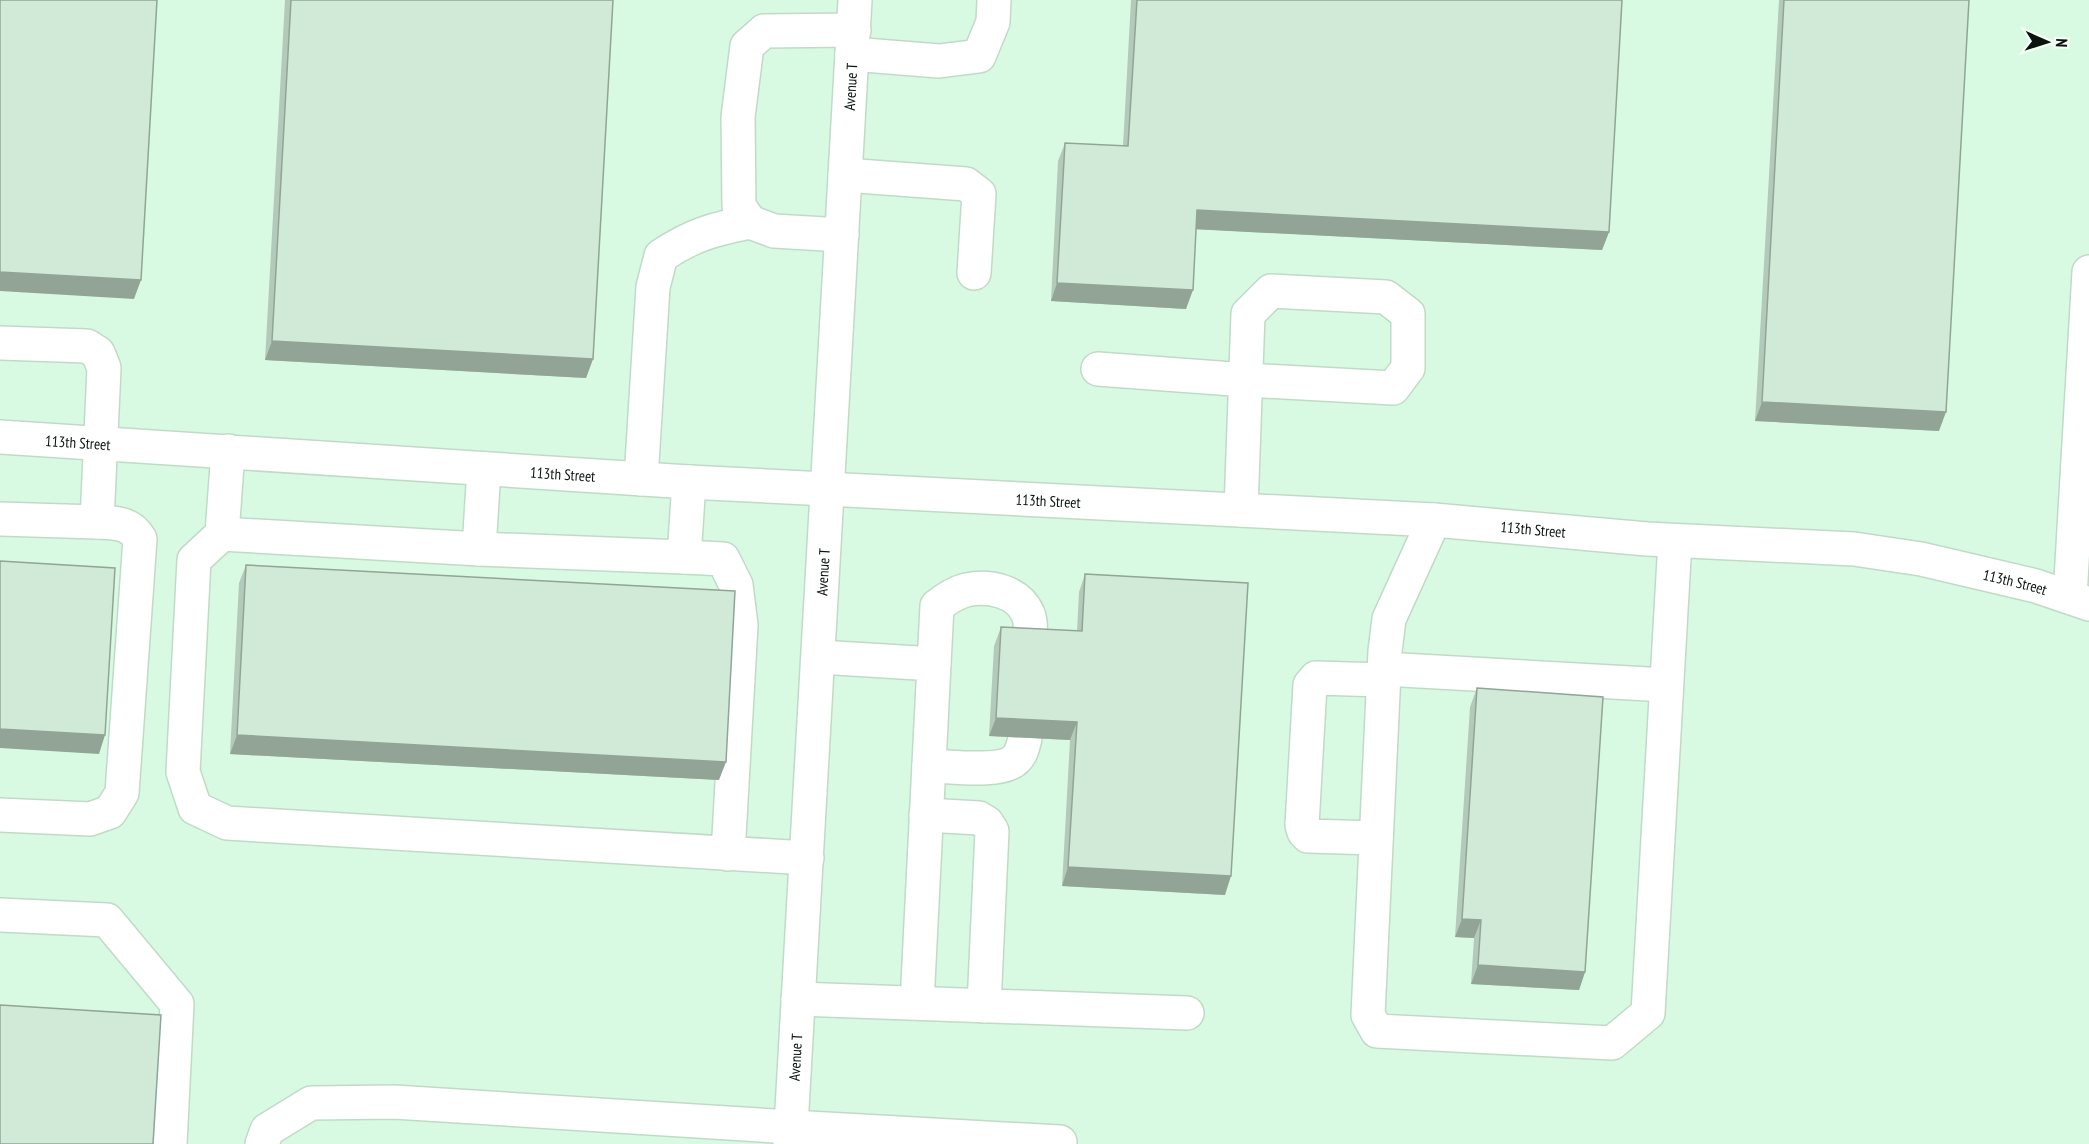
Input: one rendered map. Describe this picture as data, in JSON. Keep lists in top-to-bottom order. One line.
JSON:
{"streets":{"street":["Avenue T","113th Street"]},"crossings":[["Avenue T","113th Street"]],"north":"right"}
